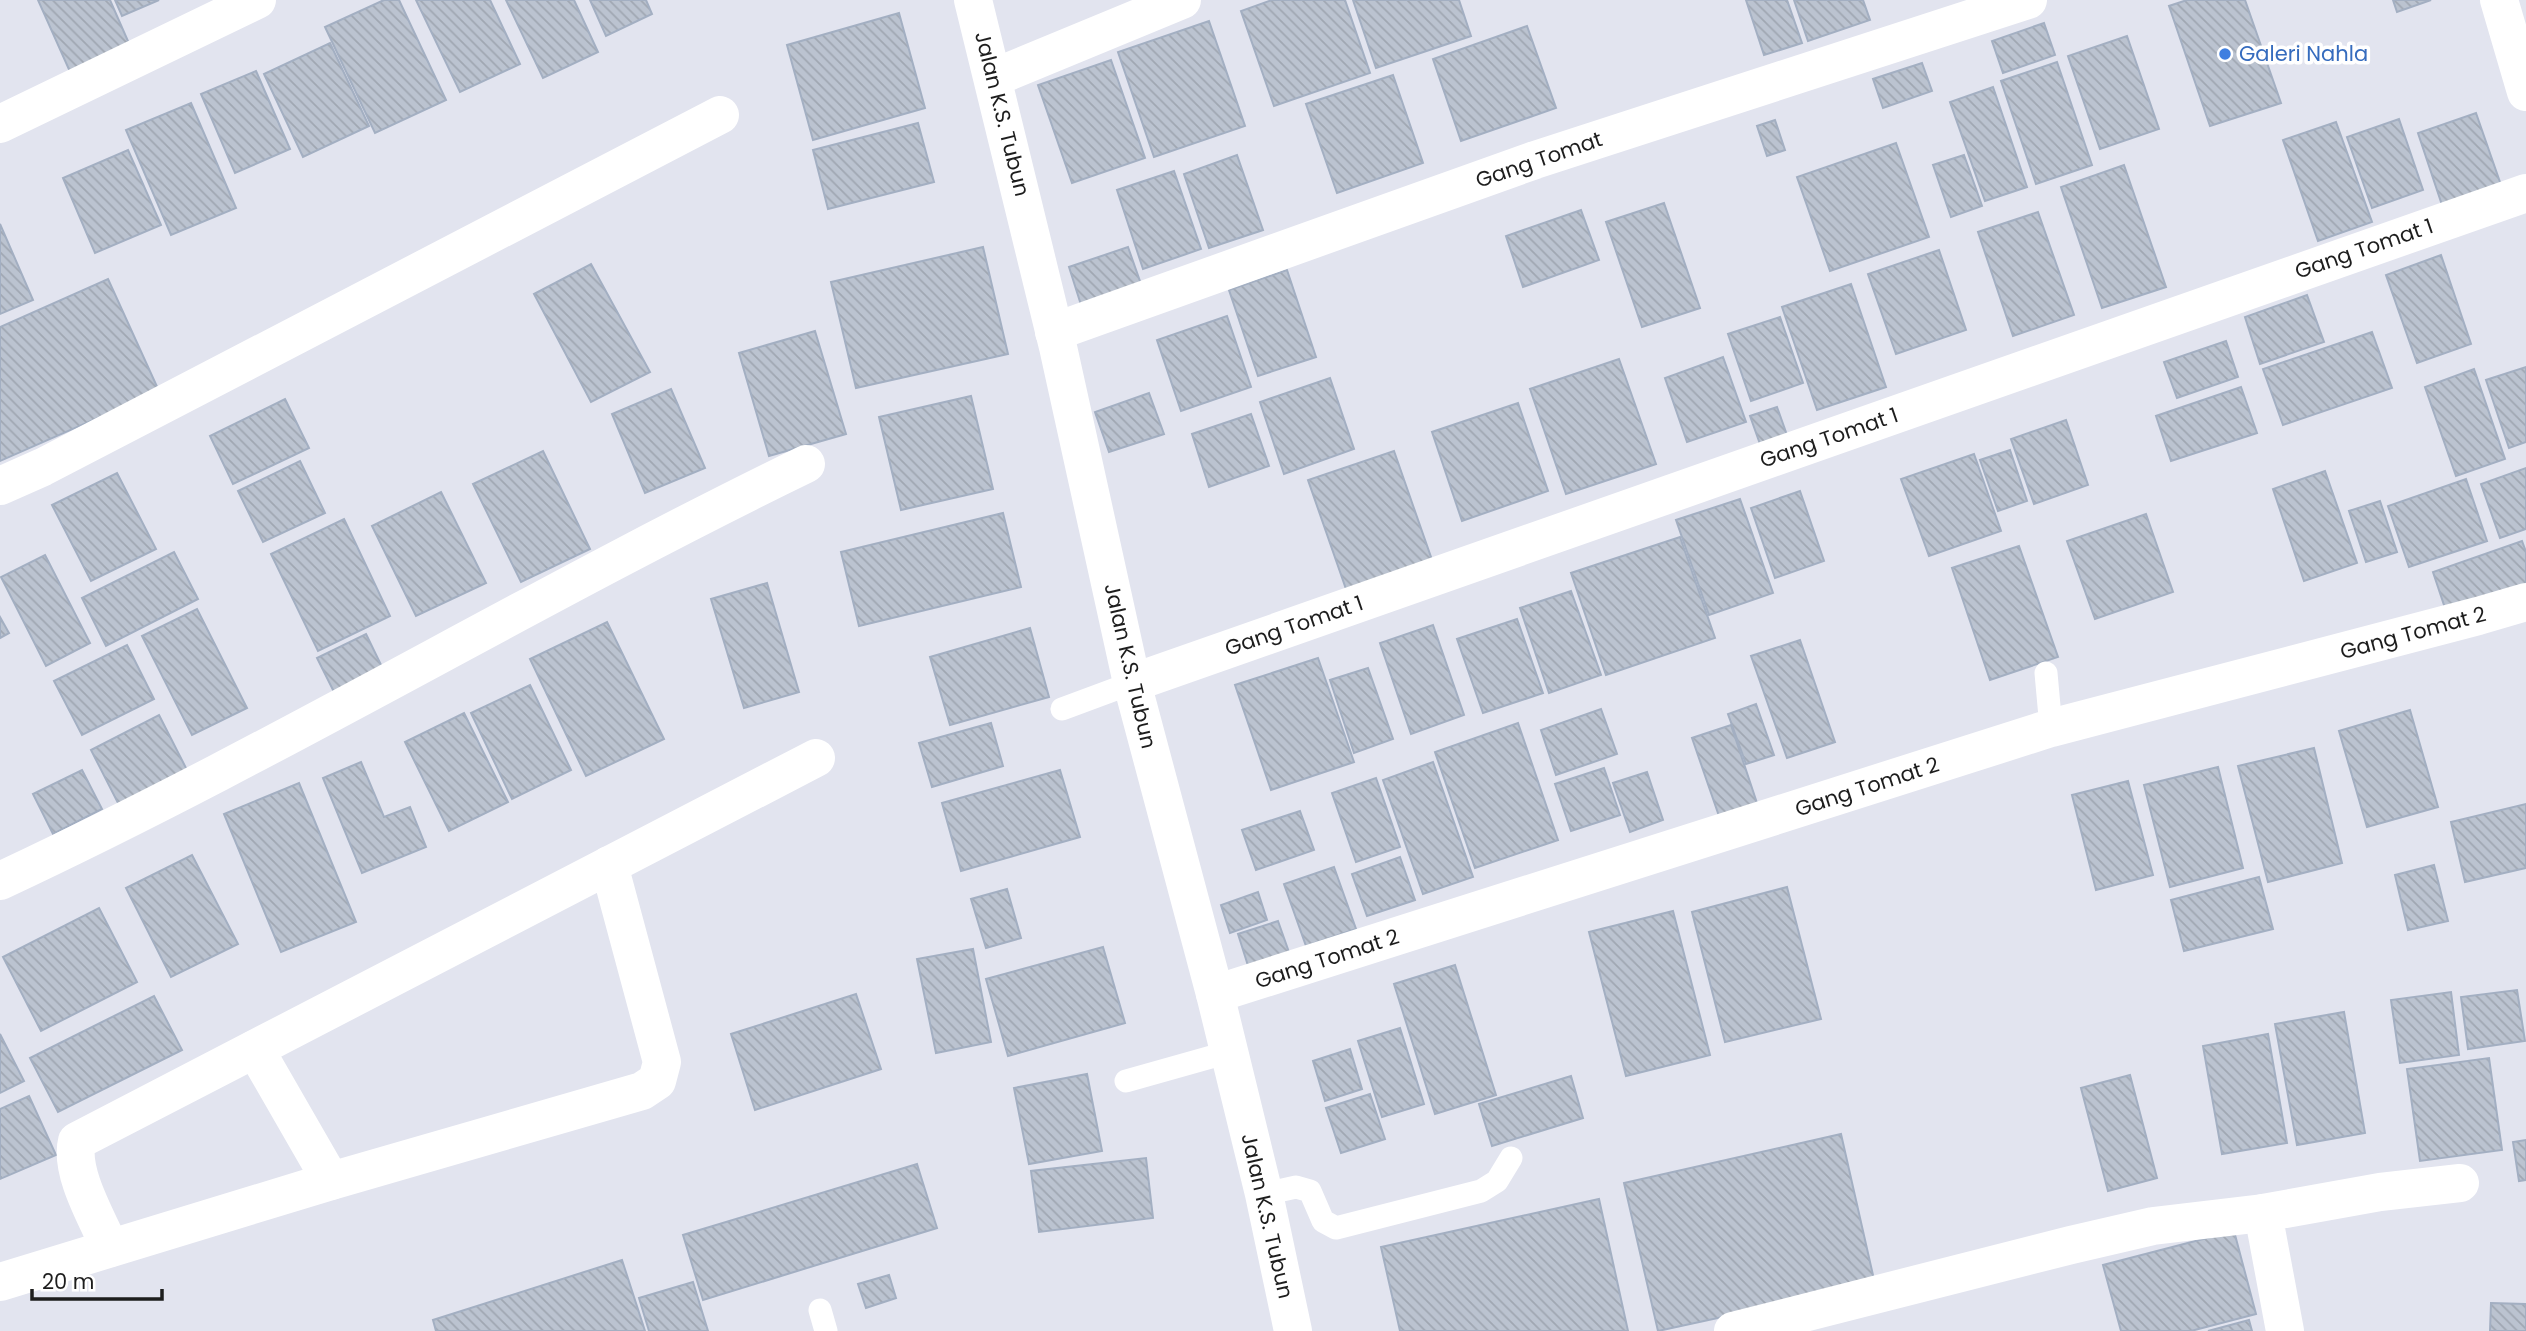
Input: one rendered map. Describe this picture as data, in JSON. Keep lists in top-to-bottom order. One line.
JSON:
{"streets":{"street":["Jalan K.S. Tubun","Gang Tomat","Gang Tomat 1","Gang Tomat 2"]},"crossings":[["Jalan K.S. Tubun","Gang Tomat"],["Jalan K.S. Tubun","Gang Tomat 1"],["Jalan K.S. Tubun","Gang Tomat 2"]],"places":["Galeri Nahla"],"scale_bar":"20 m"}
